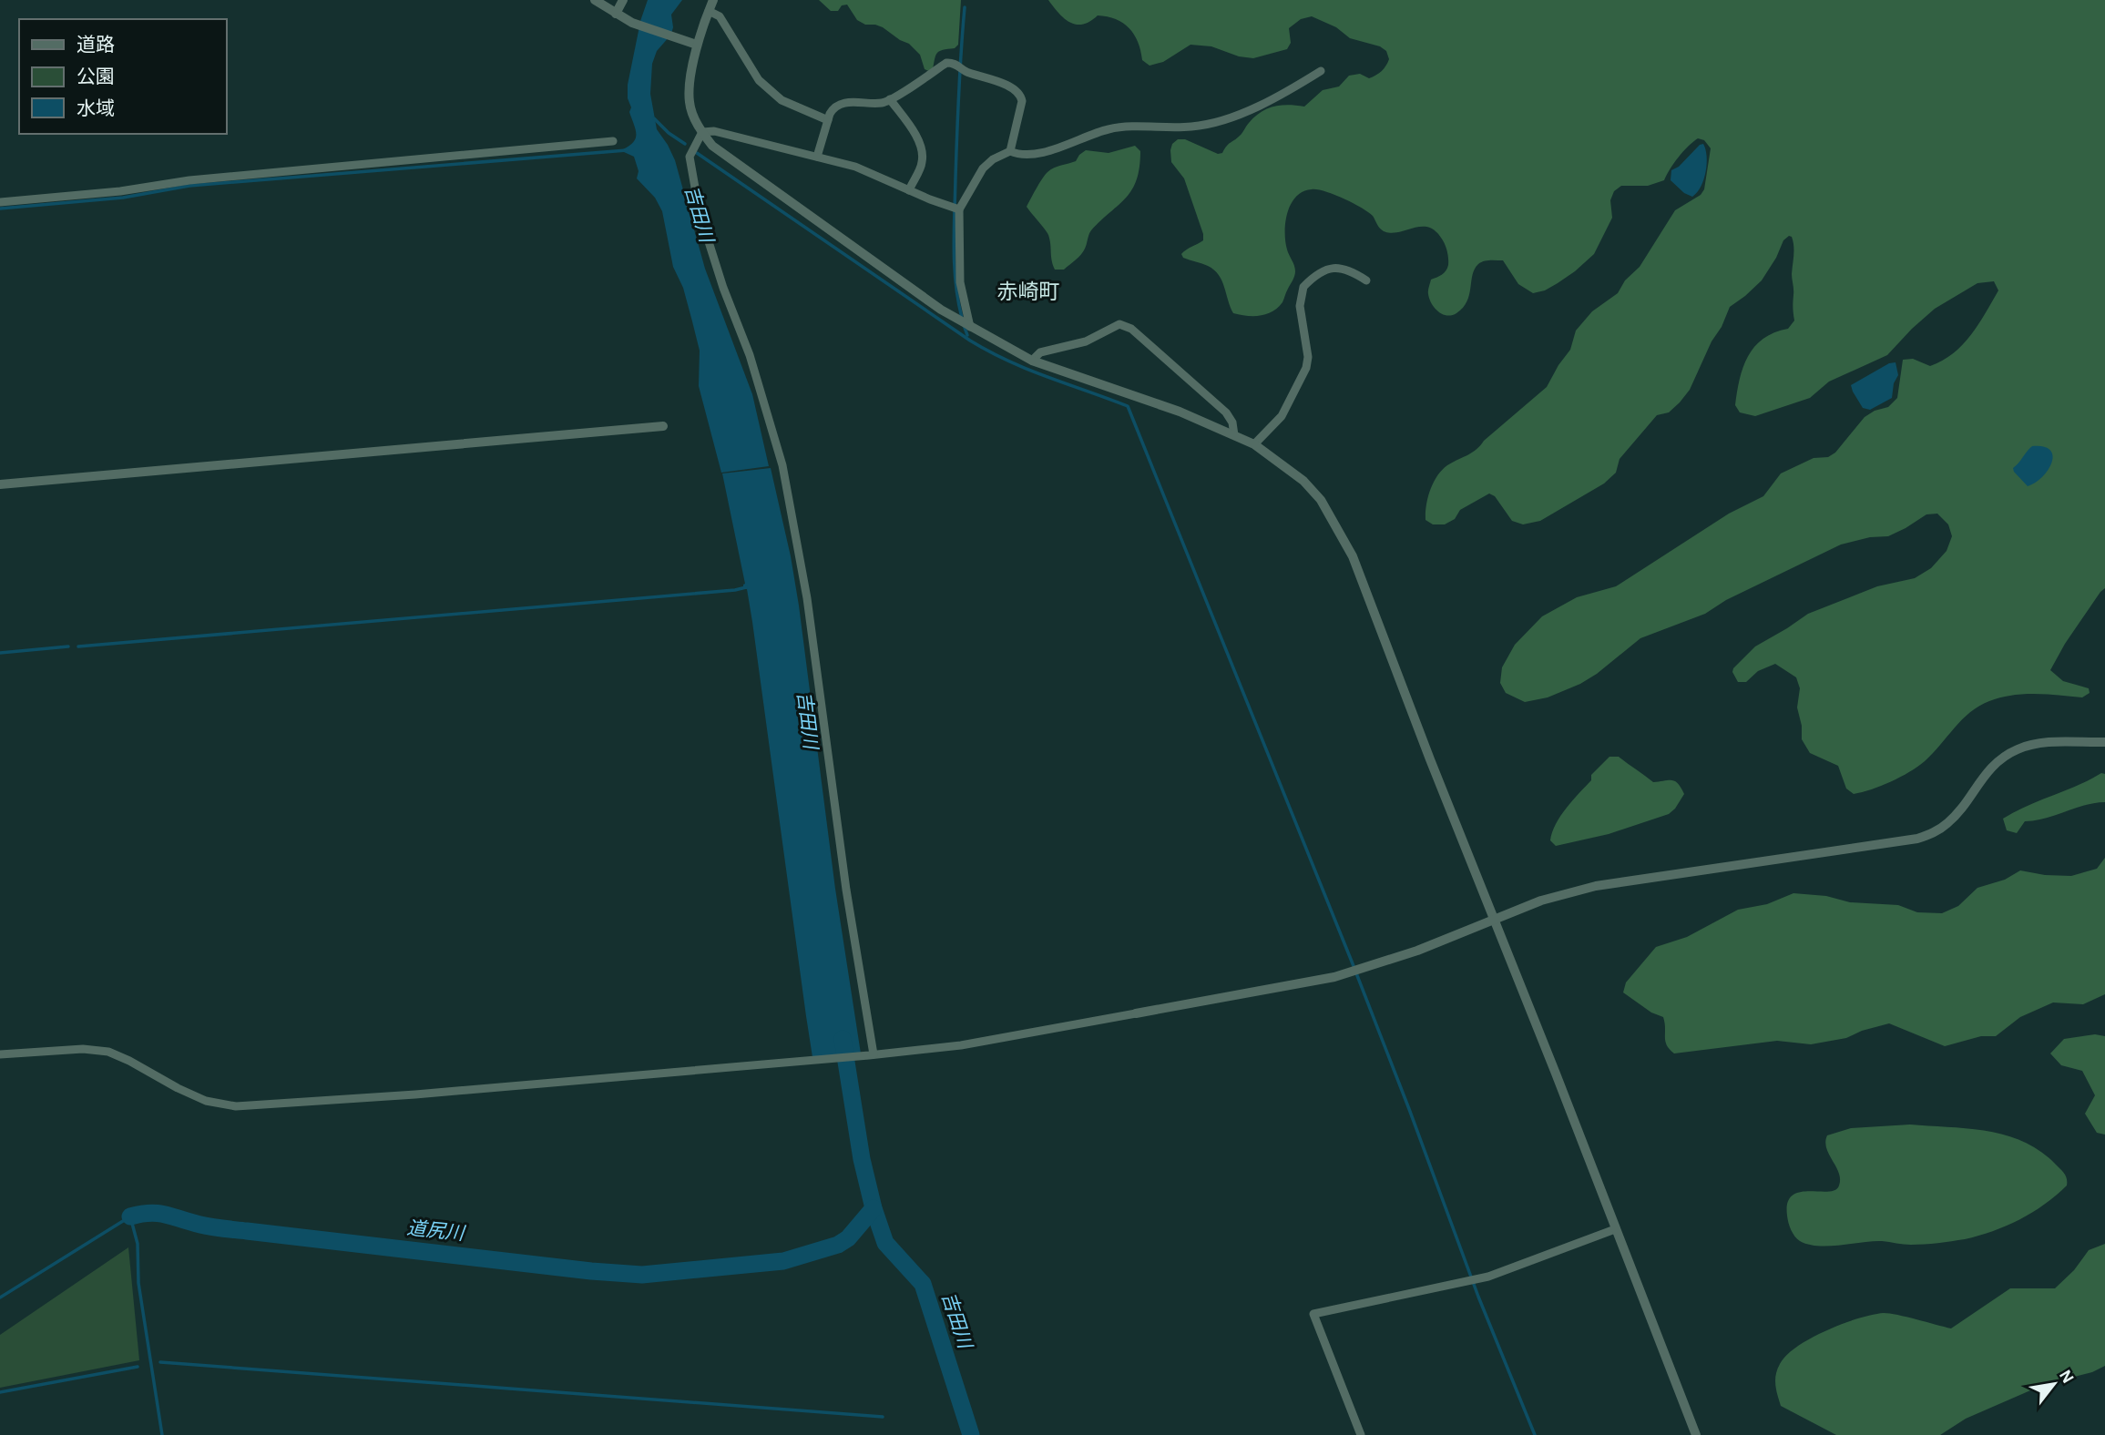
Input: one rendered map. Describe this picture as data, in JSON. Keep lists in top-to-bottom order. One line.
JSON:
{"districts":["赤崎町"],"water":["吉田川","道尻川"],"legend":["道路","公園","水域"],"north":"top right"}
